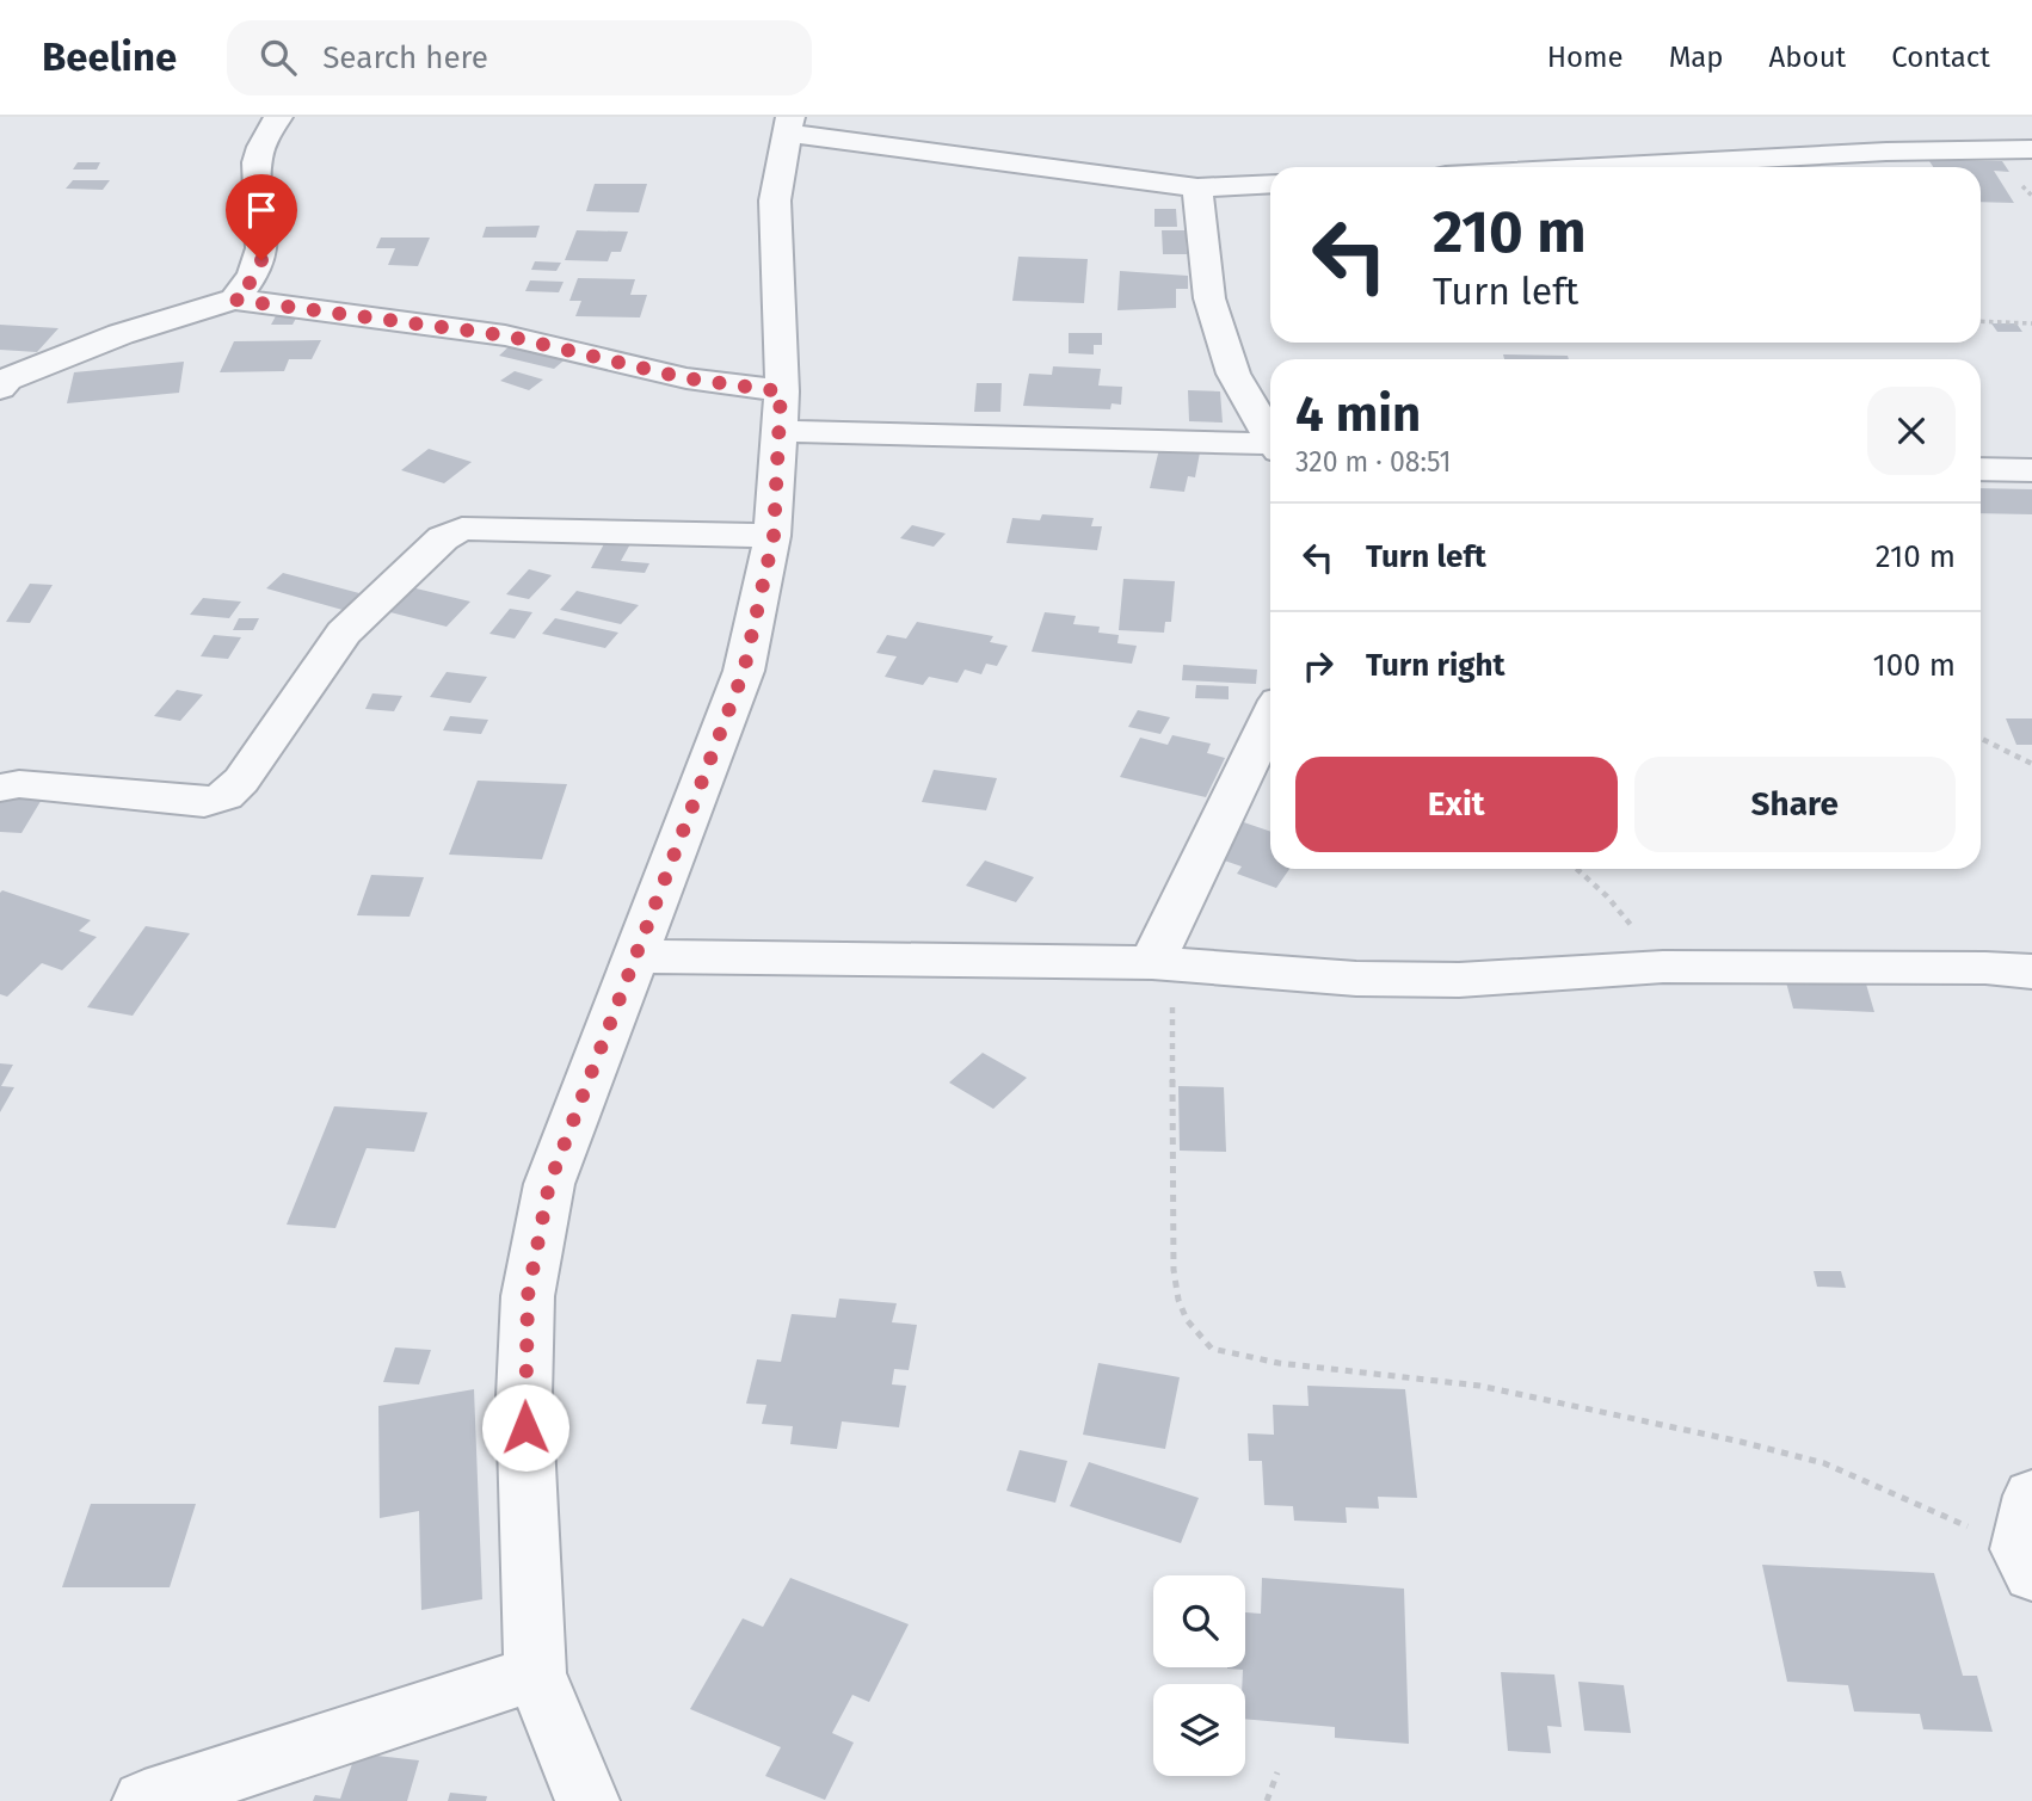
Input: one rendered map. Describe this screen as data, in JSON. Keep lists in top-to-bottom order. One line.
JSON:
{"page":{"header":"Beeline","search":"Search here","nav":["Home","Map","About","Contact"],"turn":["210 m","Turn left"],"heading":["4 min","320 m · 08:51"],"list":[{"name":"Turn left","value":"210 m"},{"name":"Turn right","value":"100 m"}],"buttons":["Exit","Share"]}}
